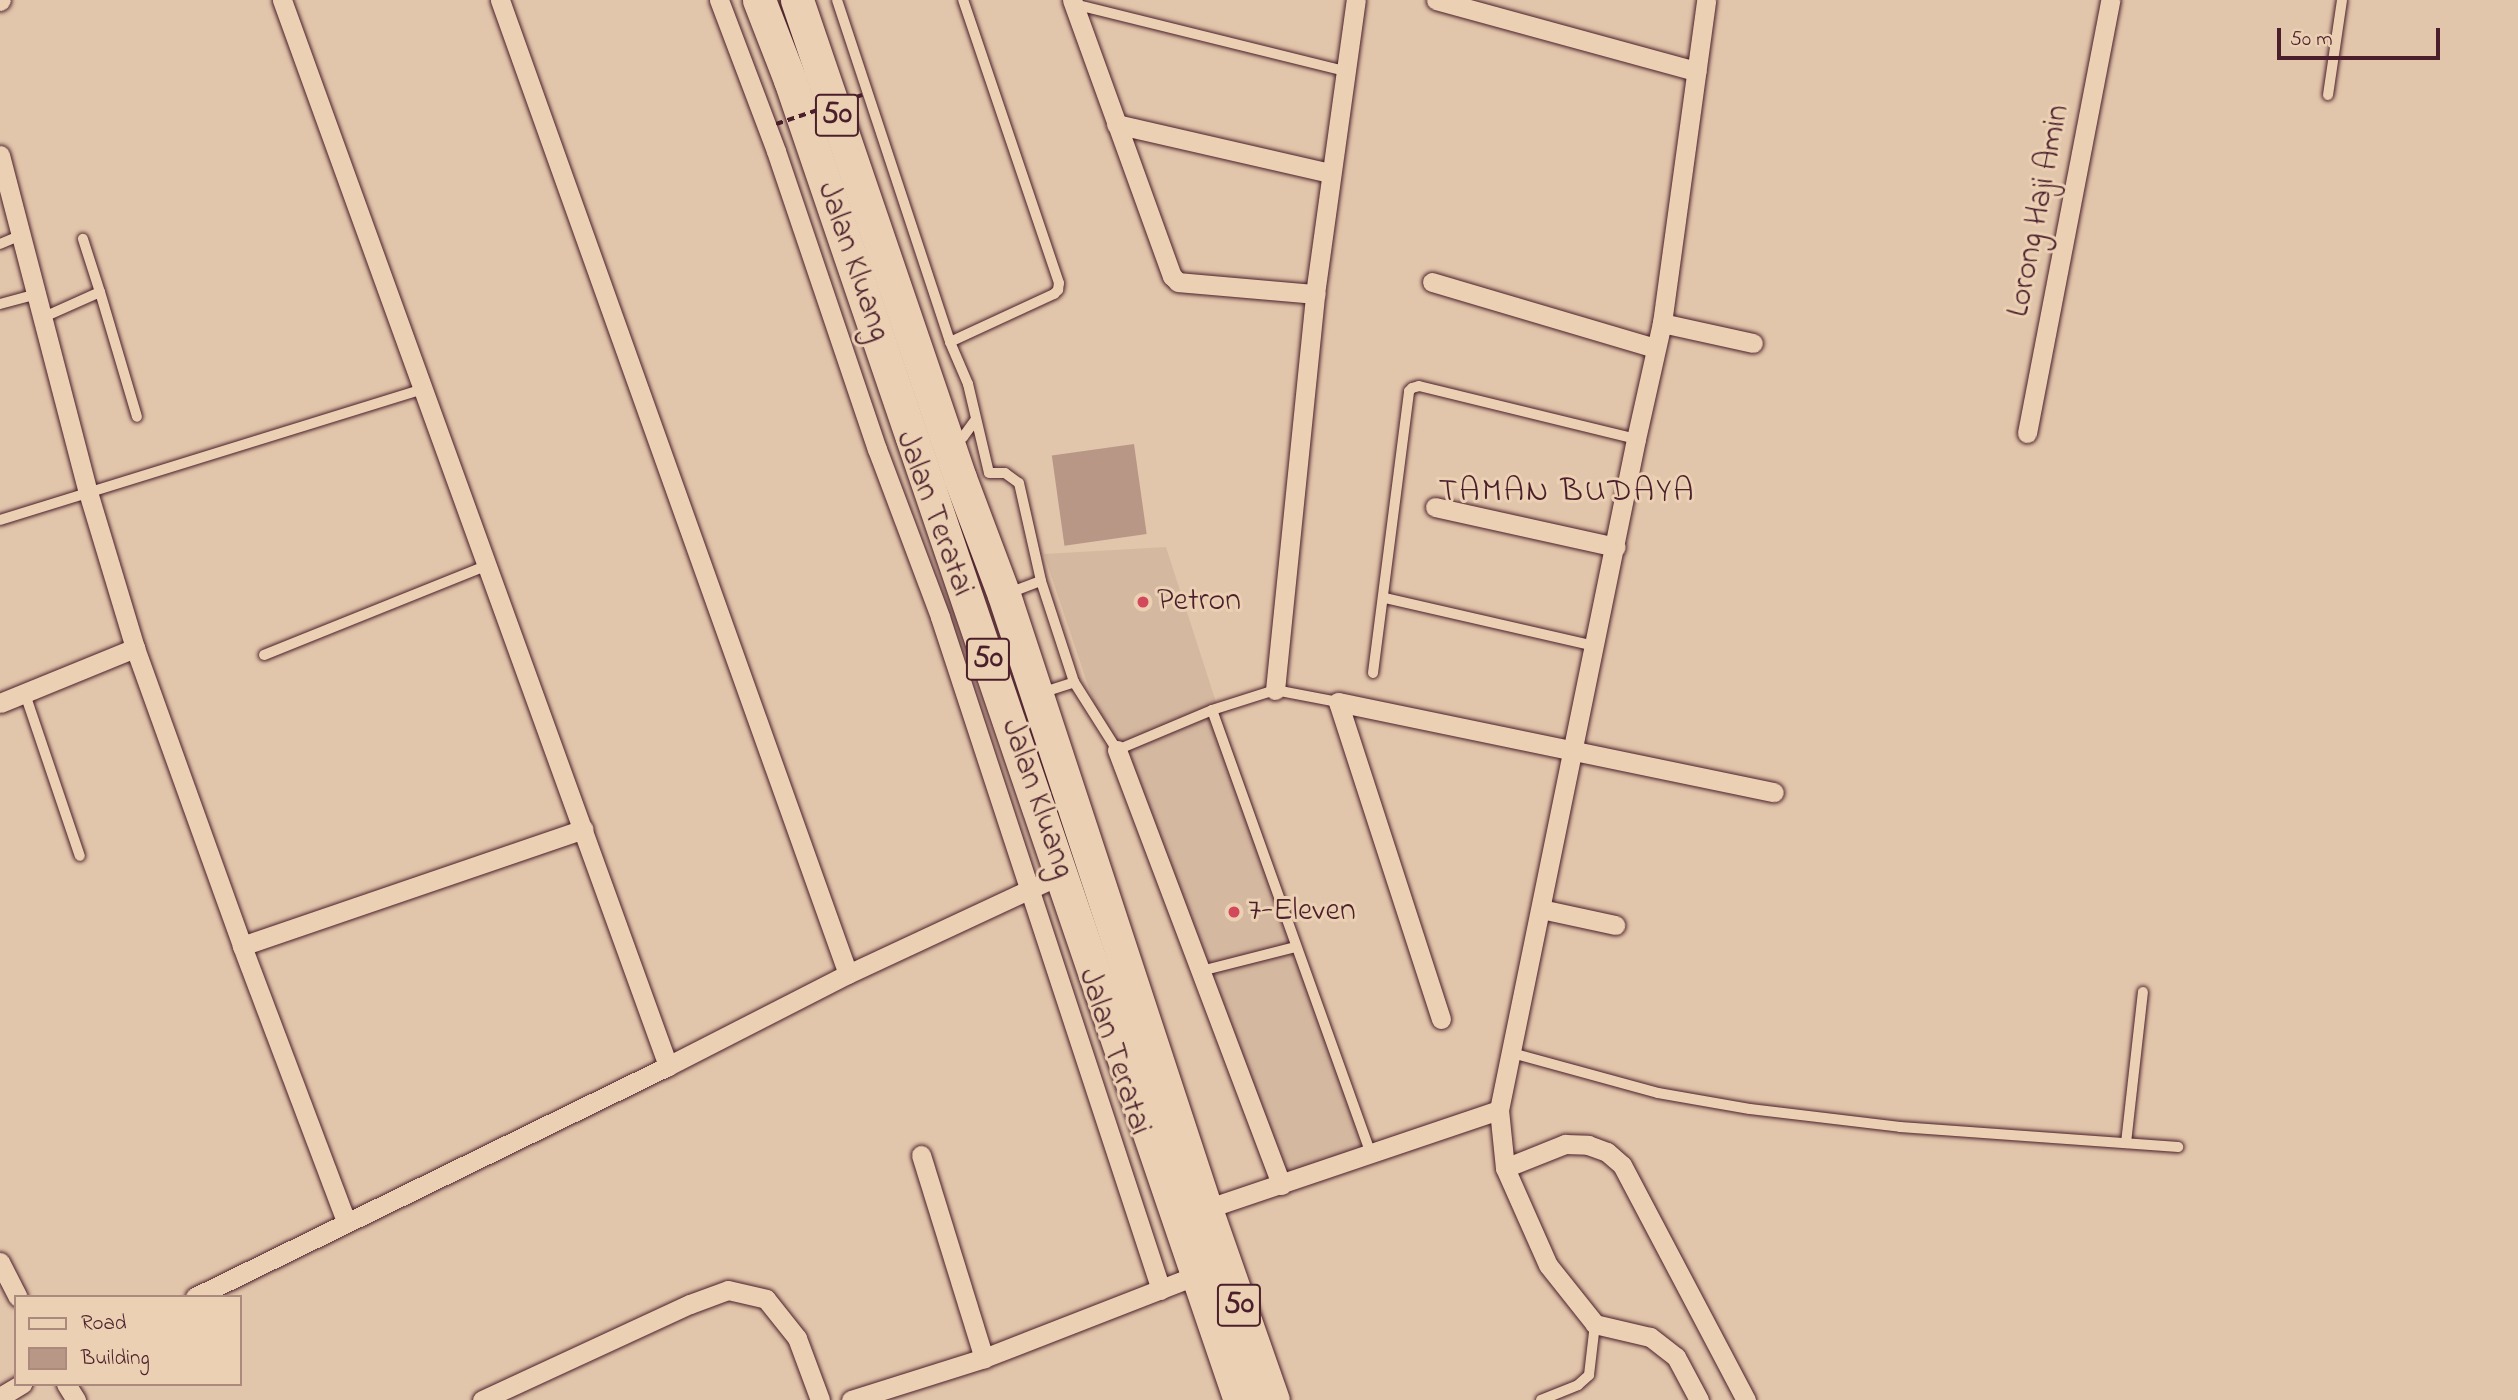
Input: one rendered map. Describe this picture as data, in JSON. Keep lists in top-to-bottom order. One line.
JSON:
{"streets":{"highway":["50","Jalan Kluang"],"street":["Lorong Haji Amin","Jalan Teratai"]},"crossings":[["Jalan Kluang","Jalan Teratai"]],"districts":["TAMAN BUDAYA"],"places":["Petron","7-Eleven"],"legend":["Road","Building"],"scale_bar":"50 m"}
